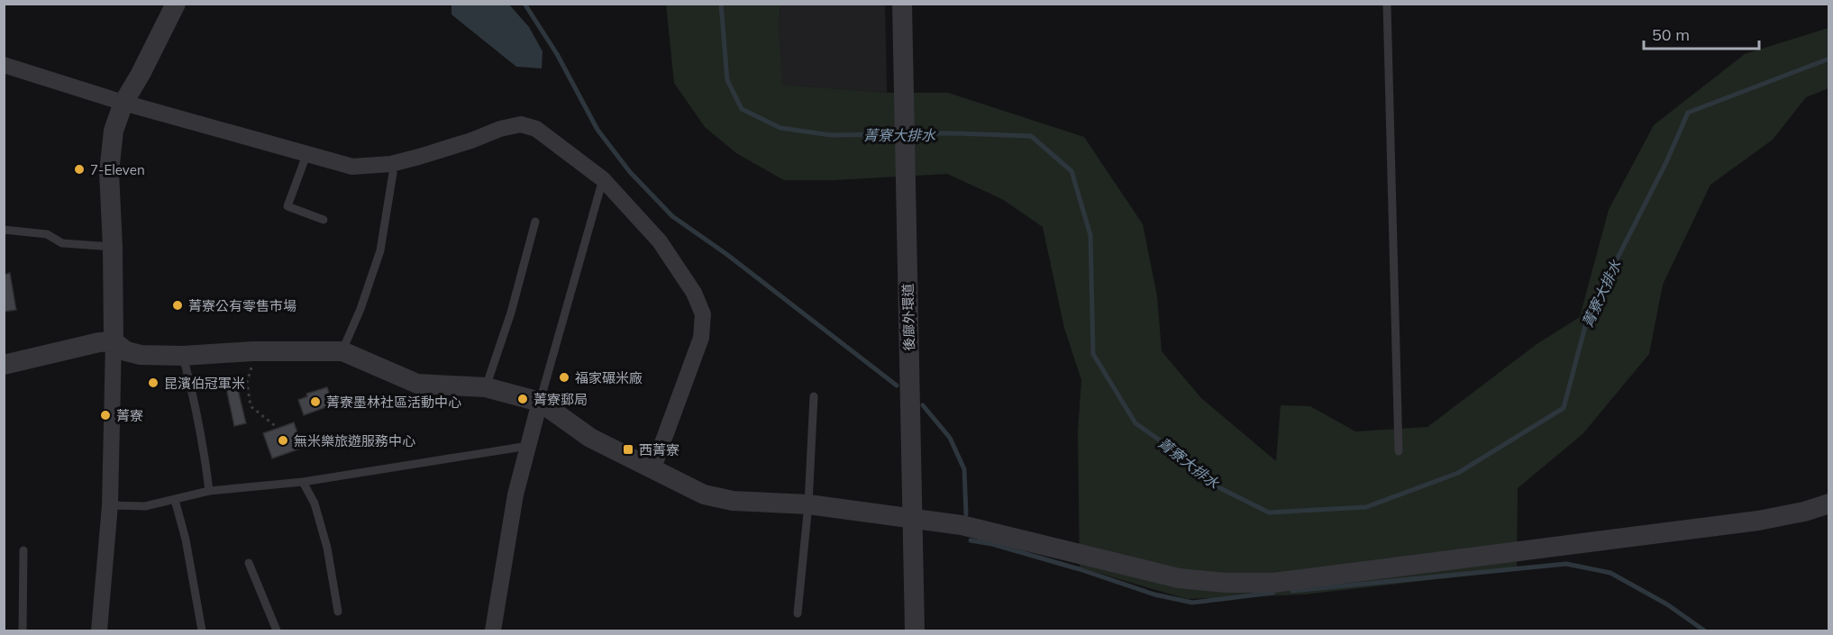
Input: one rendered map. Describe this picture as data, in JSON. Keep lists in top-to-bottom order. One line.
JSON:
{"streets":{"street":["後廍外環道"]},"water":["菁寮大排水"],"places":{"other":["7-Eleven","菁寮公有零售市場","福家碾米廠","昆濱伯冠軍米","菁寮郵局","菁寮墨林社區活動中心","菁寮","無米樂旅遊服務中心"],"transit":["西菁寮"]},"scale_bar":"50 m"}
